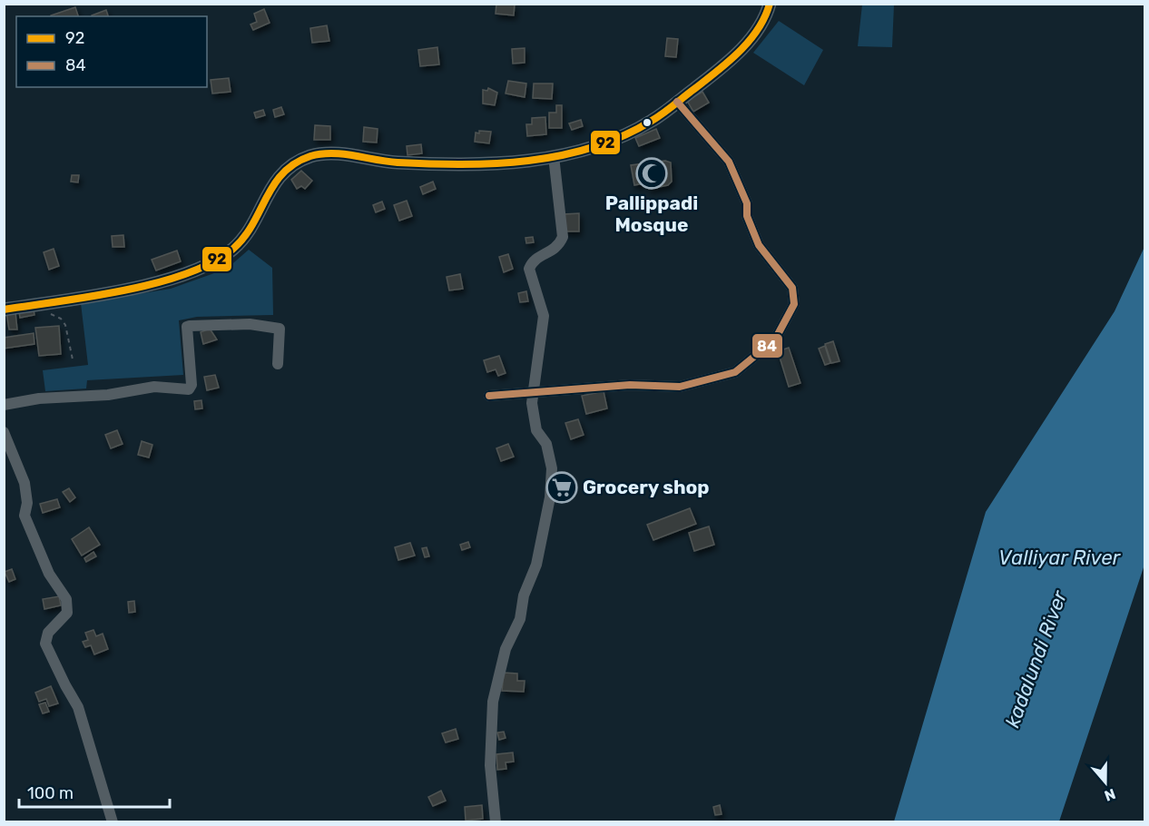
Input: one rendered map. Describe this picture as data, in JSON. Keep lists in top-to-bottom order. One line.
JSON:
{"water":["Valliyar River","kadalundi River"],"places":{"mosque":["Pallippadi Mosque"],"supermarket":["Grocery shop"]},"lines":["transit line 92","transit line 84"],"legend":["92","84"],"scale_bar":"100 m","north":"bottom"}
